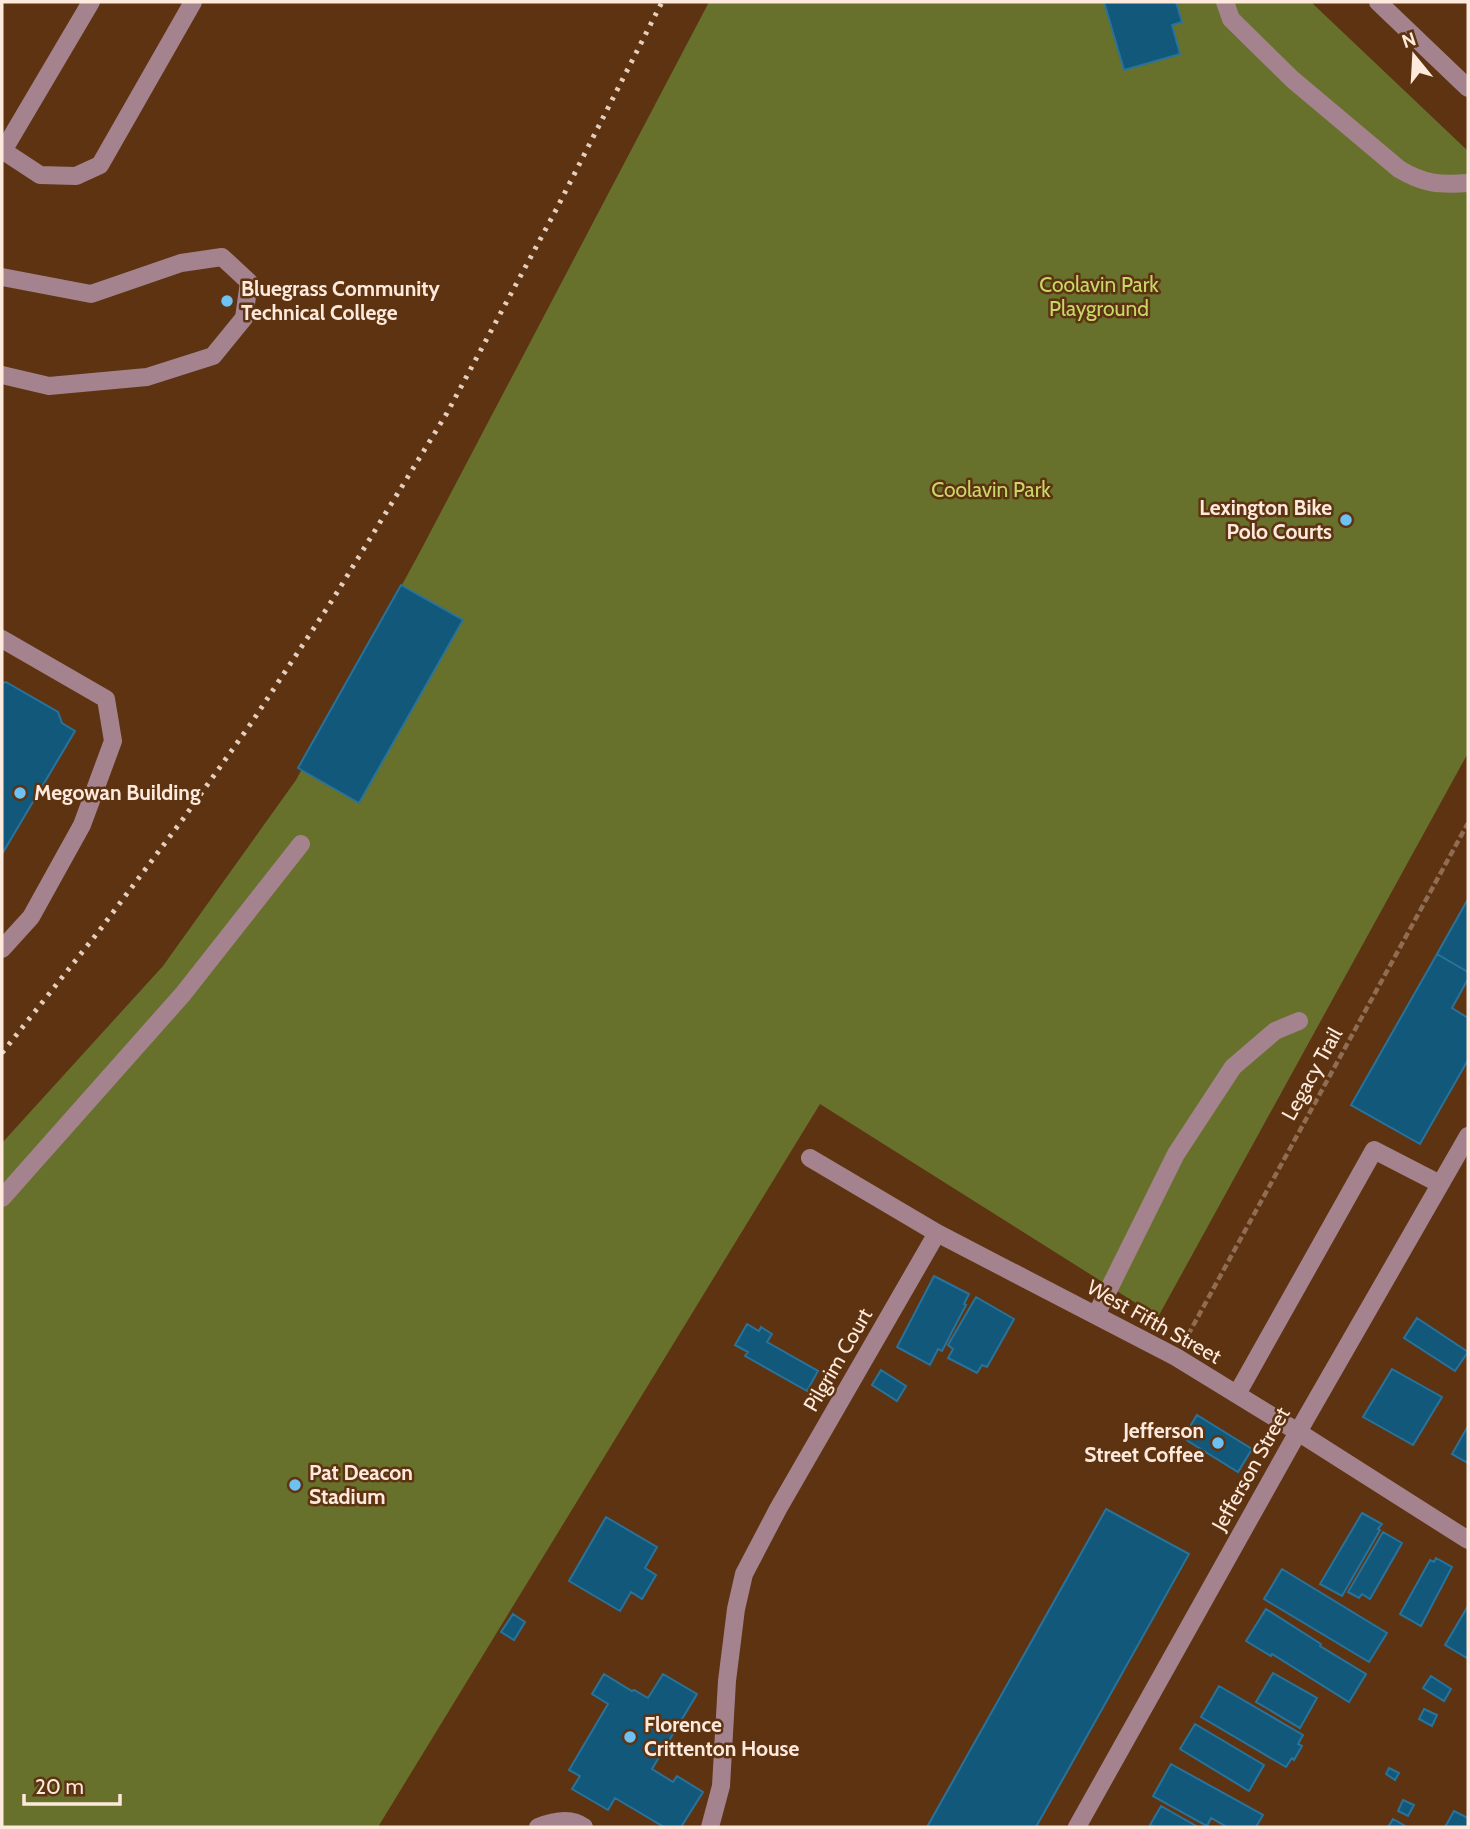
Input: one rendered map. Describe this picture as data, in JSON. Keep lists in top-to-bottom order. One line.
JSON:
{"streets":{"street":["West Fifth Street","Pilgrim Court","Jefferson Street"],"path":["Legacy Trail"]},"crossings":[["West Fifth Street","Pilgrim Court"],["West Fifth Street","Jefferson Street"]],"parks":["Coolavin Park Playground","Coolavin Park"],"places":["Bluegrass Community Technical College","Lexington Bike Polo Courts","Megowan Building","Jefferson Street Coffee","Pat Deacon Stadium","Florence Crittenton House"],"scale_bar":"20 m","north":"top"}
